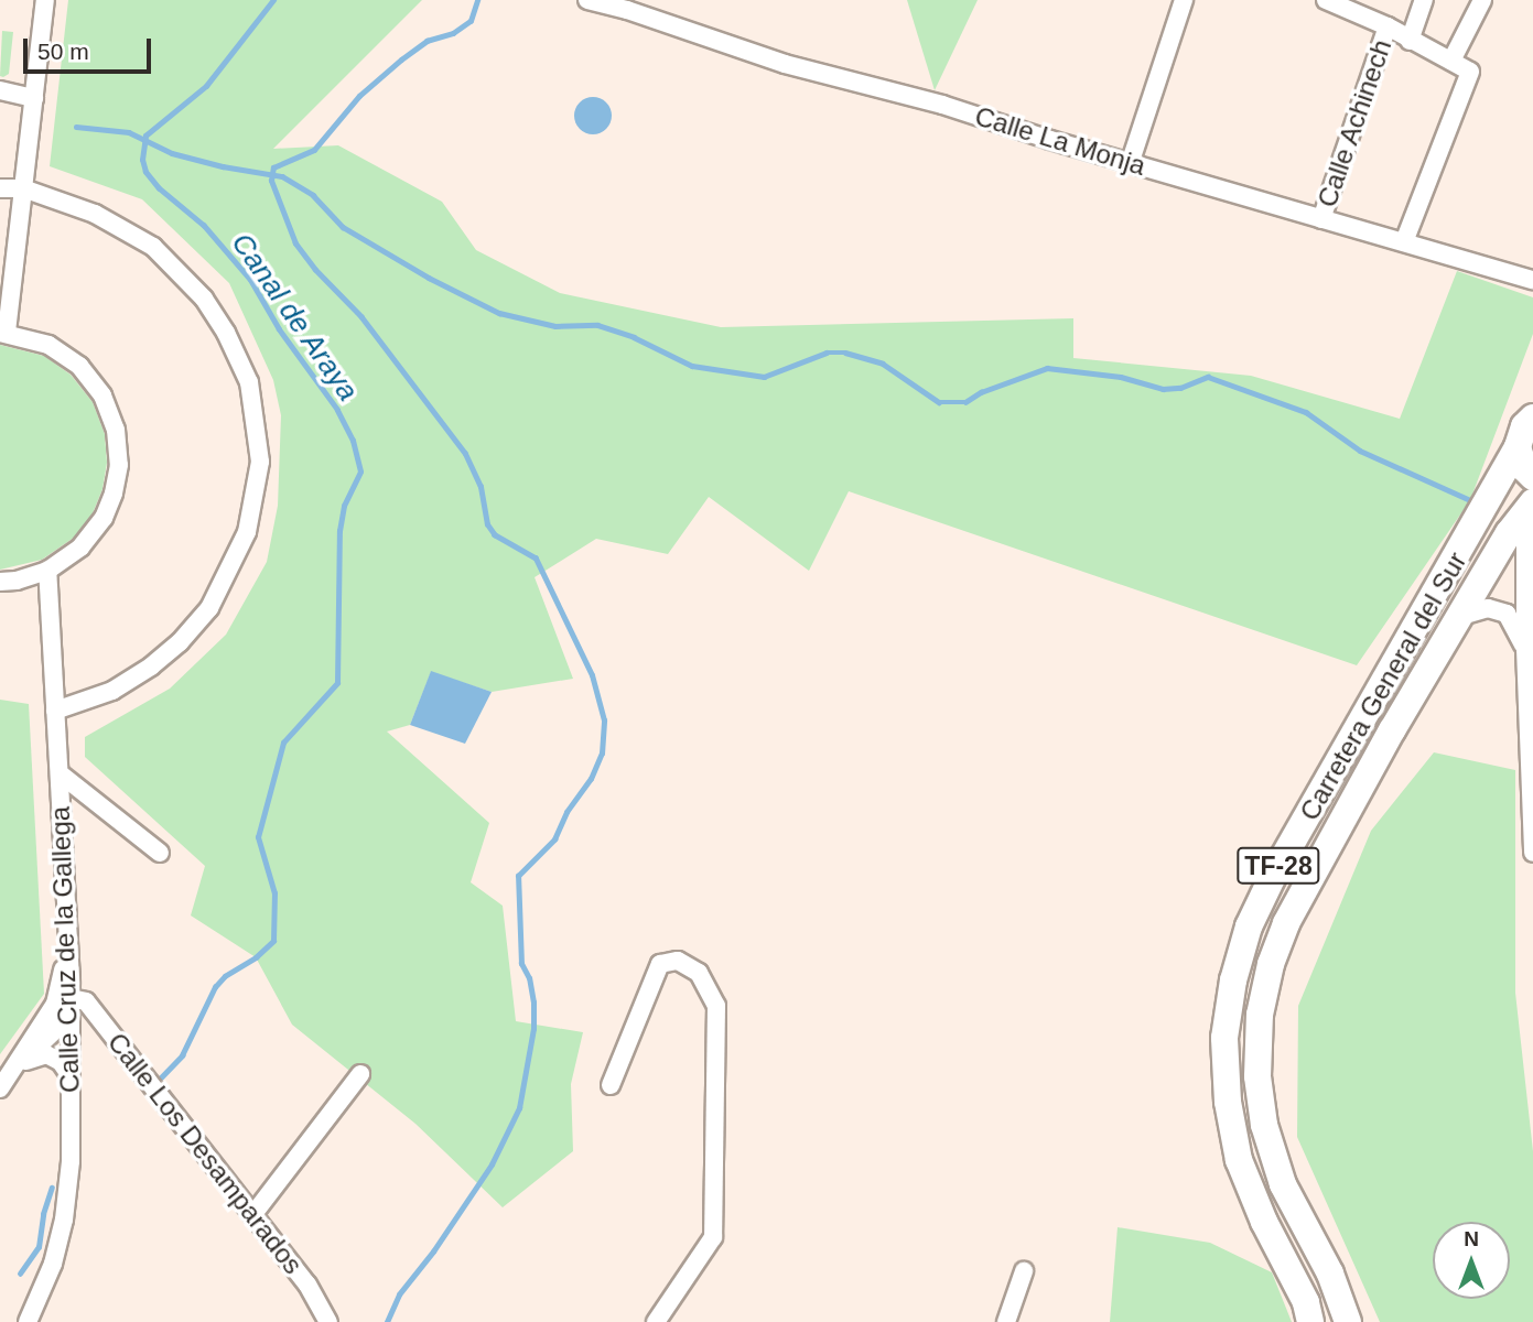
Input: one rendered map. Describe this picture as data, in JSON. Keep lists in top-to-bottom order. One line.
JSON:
{"streets":{"main road":["Carretera General del Sur","TF-28"],"street":["Calle Achinech","Calle La Monja","Calle Cruz de la Gallega","Calle Los Desamparados"]},"crossings":[["Calle Achinech","Calle La Monja"],["Carretera General del Sur","TF-28"],["Calle Cruz de la Gallega","Calle Los Desamparados"]],"water":["Canal de Araya"],"scale_bar":"50 m","north":"top"}
